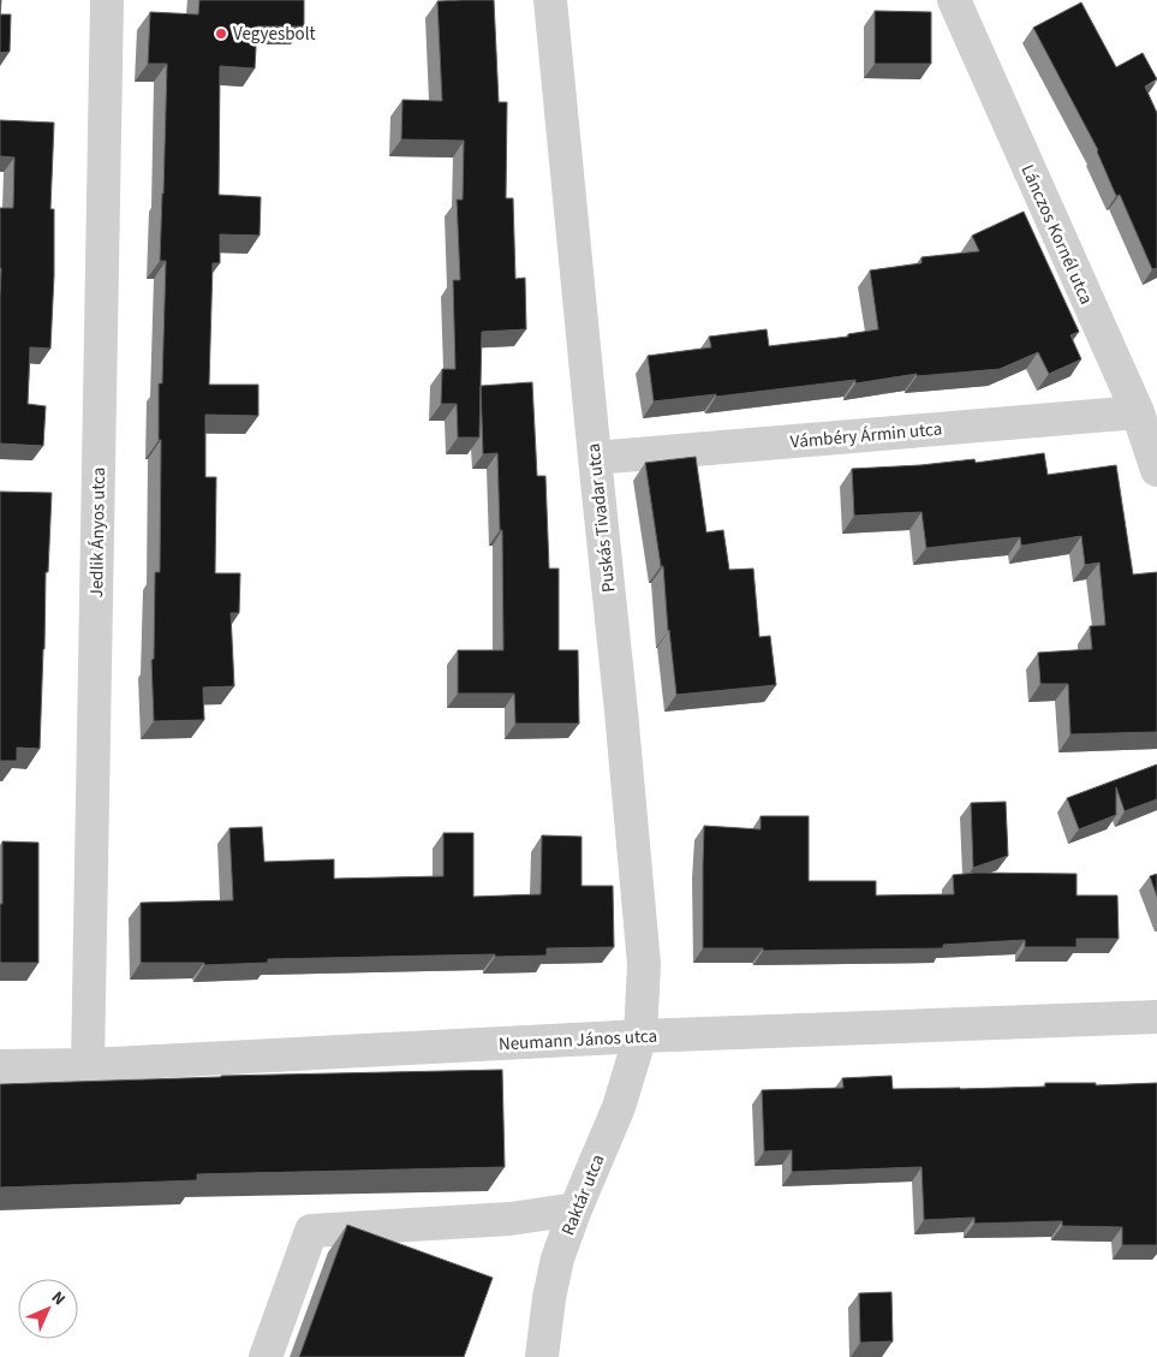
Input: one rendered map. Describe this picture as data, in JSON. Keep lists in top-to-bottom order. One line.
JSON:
{"streets":{"street":["Lánczos Kornél utca","Vámbéry Ármin utca","Puskás Tivadar utca","Jedlik Ányos utca","Neumann János utca","Raktár utca"]},"crossings":[["Lánczos Kornél utca","Vámbéry Ármin utca"],["Vámbéry Ármin utca","Puskás Tivadar utca"],["Puskás Tivadar utca","Neumann János utca"],["Puskás Tivadar utca","Raktár utca"],["Jedlik Ányos utca","Neumann János utca"],["Neumann János utca","Raktár utca"]],"places":["Vegyesbolt"],"north":"top right"}
